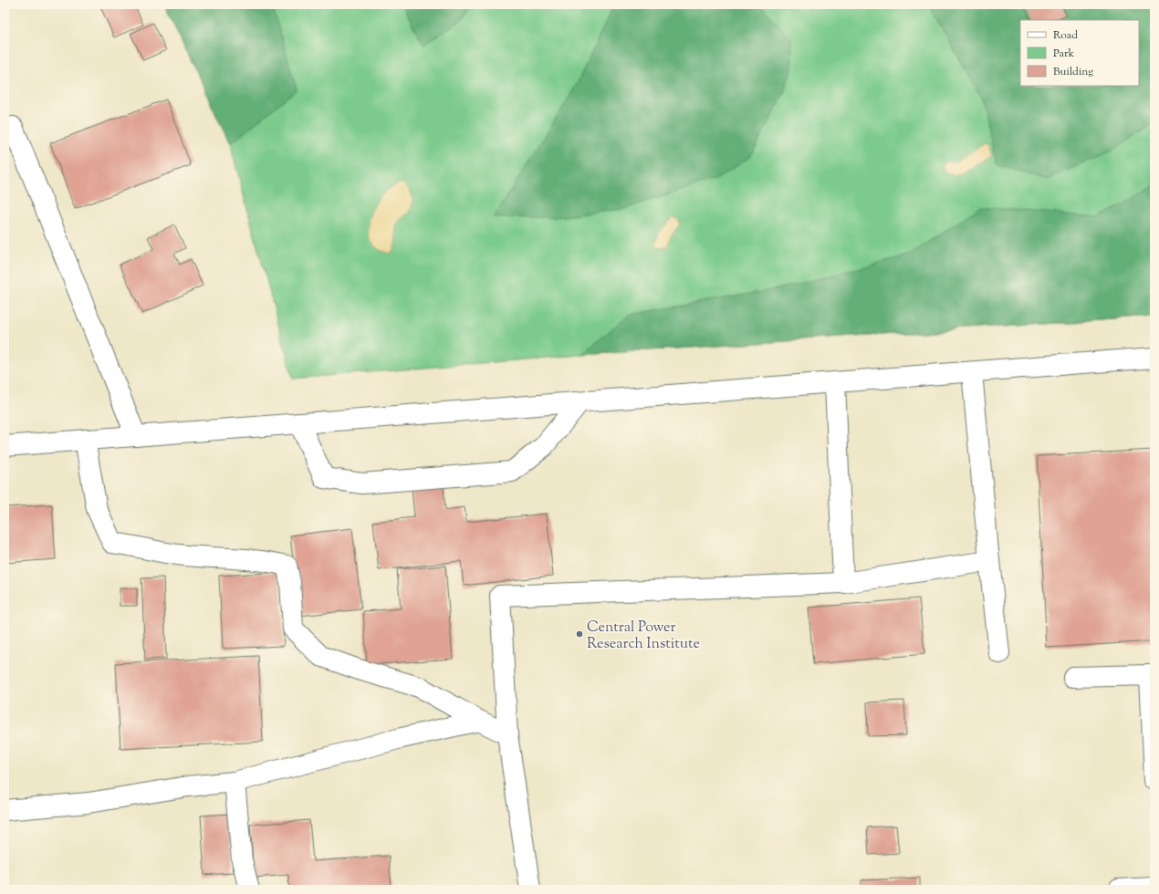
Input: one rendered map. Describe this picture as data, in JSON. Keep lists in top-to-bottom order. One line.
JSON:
{"places":["Central Power Research Institute"],"legend":["Road","Park","Building"]}
